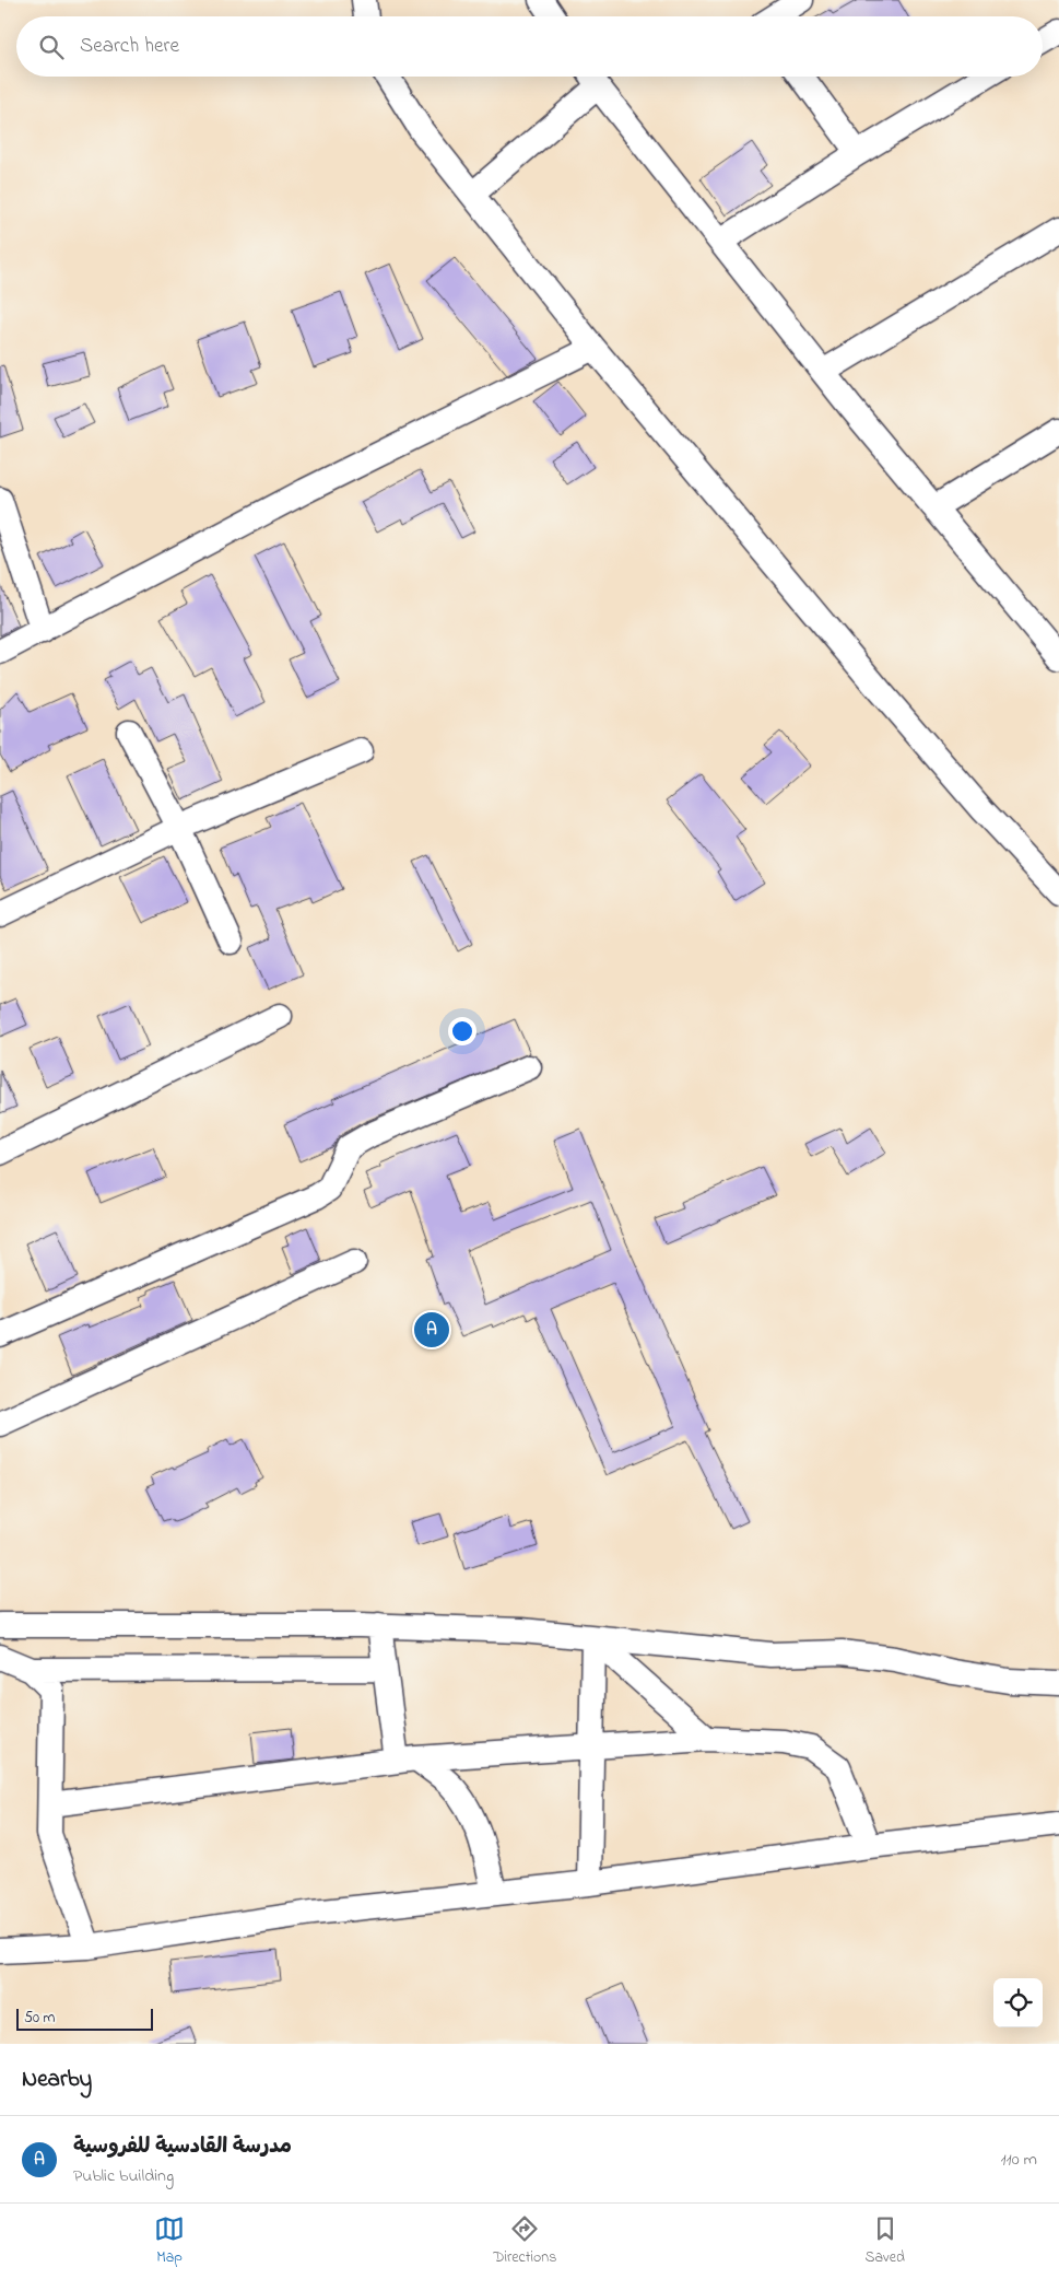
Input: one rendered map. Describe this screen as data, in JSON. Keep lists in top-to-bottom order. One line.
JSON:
{"scale_bar":"50 m","page":{"search":"Search here","pins":"A","scale":"50 m","heading":"Nearby","list":[{"mark":"A","name":"مدرسة القادسية للفروسية","note":"Public building","value":"110 m"}],"nav":["Map","Directions","Saved"]}}
